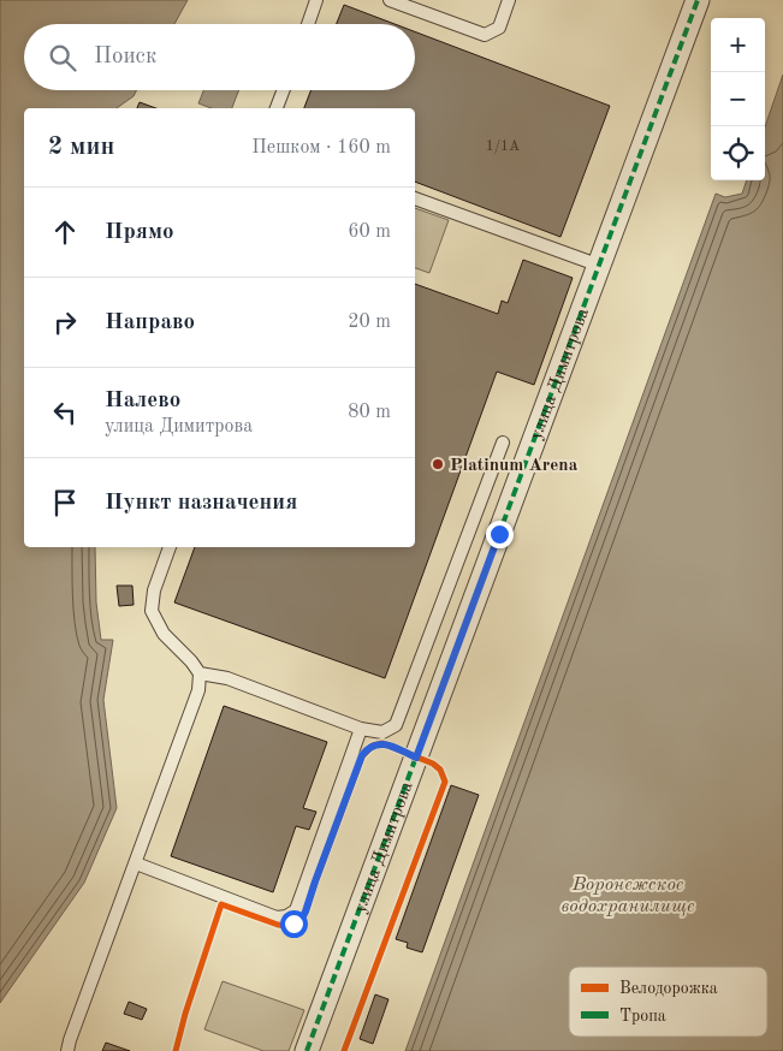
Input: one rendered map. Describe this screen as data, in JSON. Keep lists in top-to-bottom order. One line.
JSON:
{"streets":{"street":["улица Димитрова"]},"water":["Воронежское водохранилище"],"places":["Platinum Arena"],"house_numbers":["1/1А"],"legend":["Велодорожка","Тропа"],"page":{"map_buttons":["+","−"],"search":"Поиск","heading":["2 мин","Пешком · 160 m"],"list":[["Прямо","60 m"],["Направо","20 m"],["Налево","улица Димитрова","80 m"],"Пункт назначения"]}}
